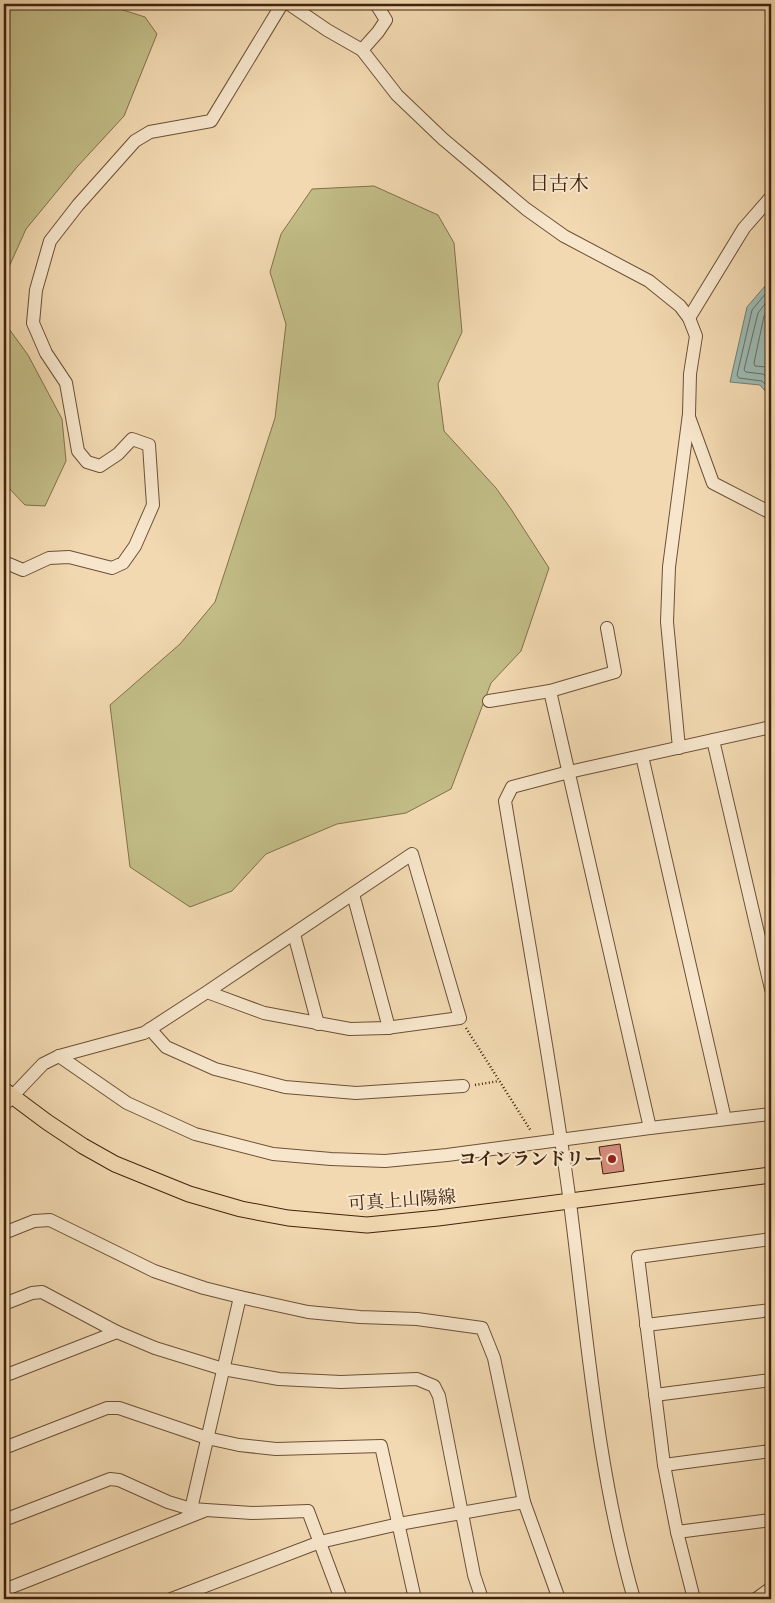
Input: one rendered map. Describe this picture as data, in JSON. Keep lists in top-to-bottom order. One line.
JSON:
{"streets":{"main road":["可真上山陽線"]},"districts":["日古木"],"places":["コインランドリー"]}
